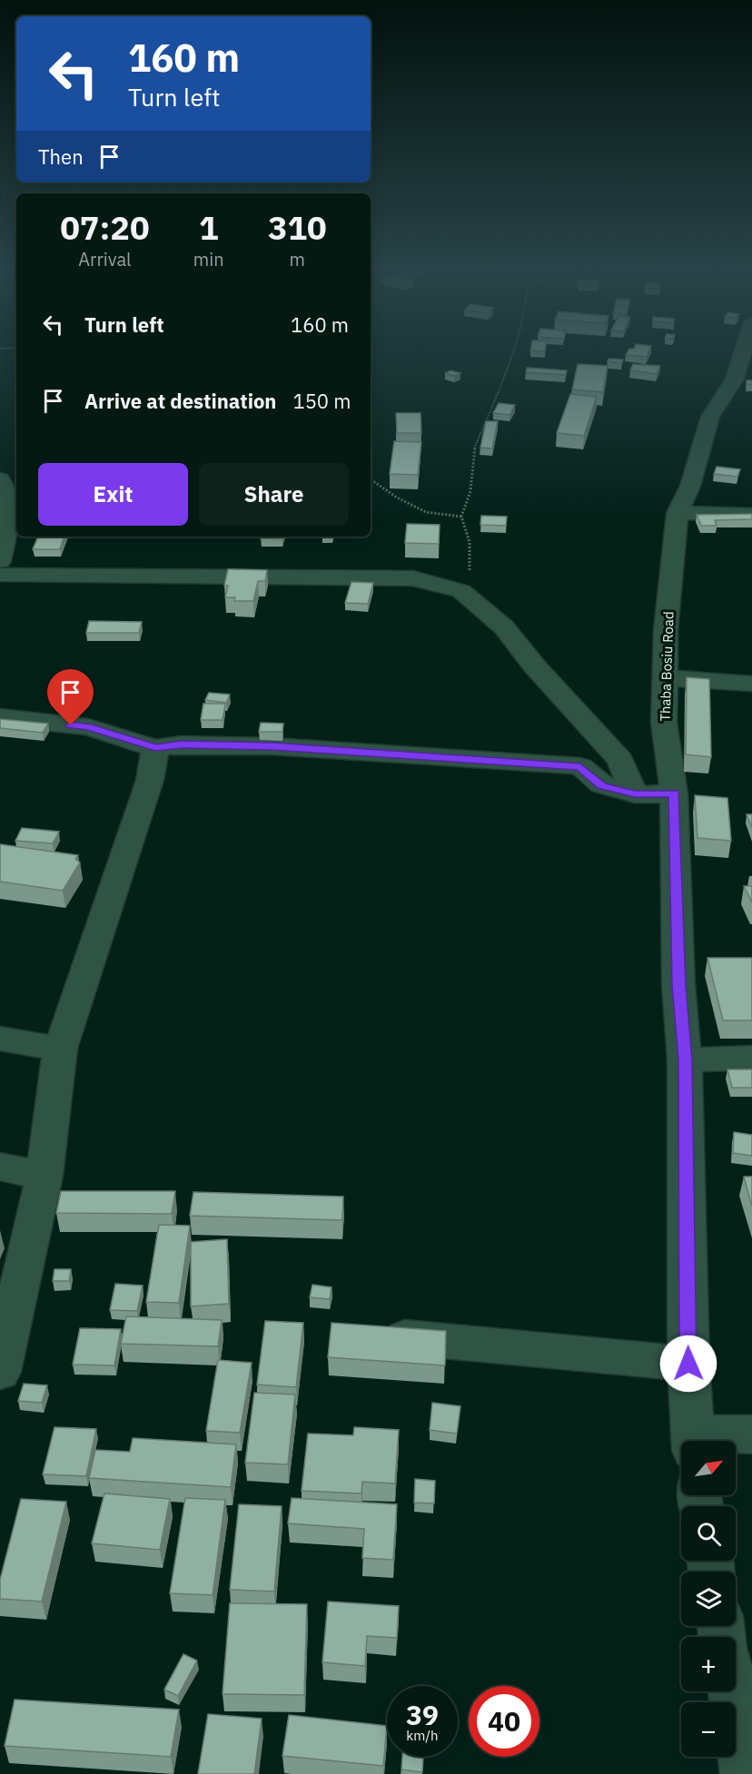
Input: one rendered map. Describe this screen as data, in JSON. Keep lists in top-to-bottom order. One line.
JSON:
{"streets":{"street":["Thaba Bosiu Road"]},"north":"top right","page":{"turn":["160 m","Turn left"],"then":"Then","eta":["07:20","Arrival","1","min","310","m"],"list":[{"name":"Turn left","value":"160 m"},{"name":"Arrive at destination","value":"150 m"}],"buttons":["Exit","Share"],"map_buttons":["+","−"],"speed":"39 km/h","limit":"40"}}
